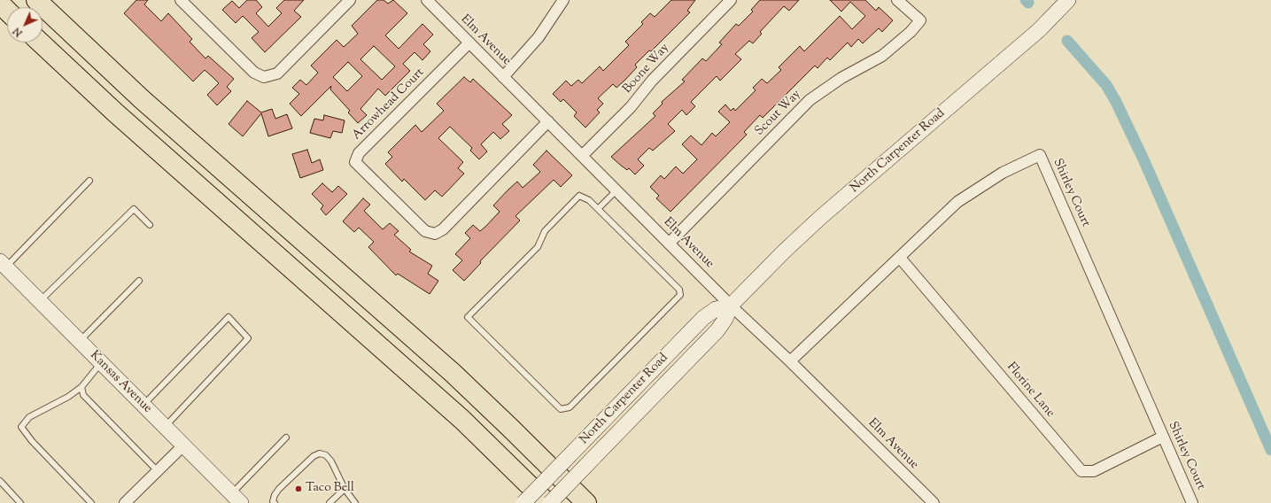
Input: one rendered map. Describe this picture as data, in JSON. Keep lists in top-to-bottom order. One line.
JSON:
{"streets":{"main road":["North Carpenter Road","Kansas Avenue"],"street":["Elm Avenue","Boone Way","Arrowhead Court","Scout Way","Shirley Court","Florine Lane"]},"crossings":[["Elm Avenue","Boone Way"],["Elm Avenue","Arrowhead Court"],["Elm Avenue","Scout Way"],["Elm Avenue","North Carpenter Road"],["Elm Avenue","Shirley Court"],["Shirley Court","Florine Lane"]],"places":["Taco Bell"],"north":"bottom left"}
